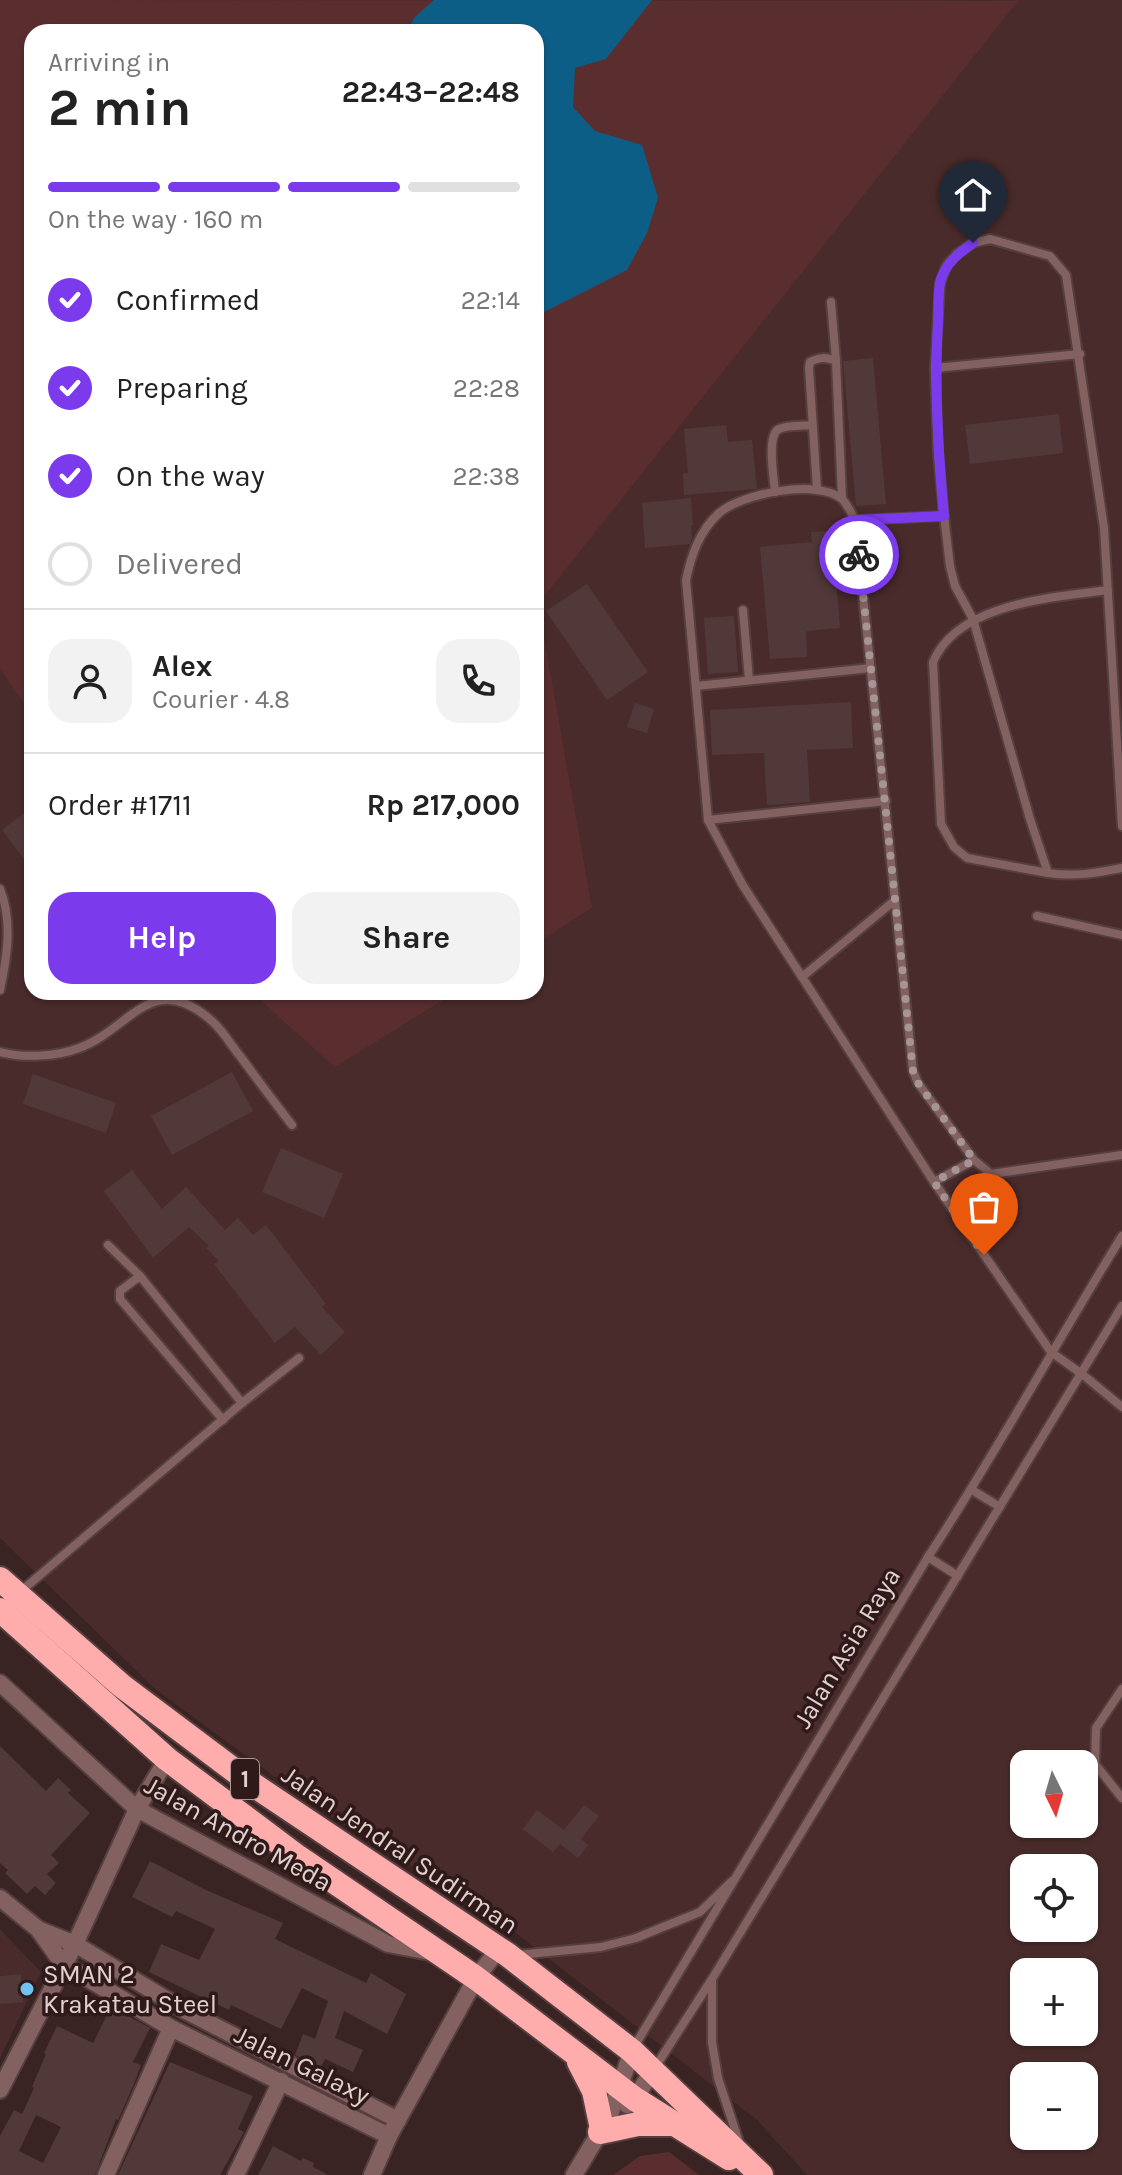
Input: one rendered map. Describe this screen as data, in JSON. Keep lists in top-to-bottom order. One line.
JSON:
{"streets":{"highway":["1","Jalan Jendral Sudirman"],"street":["Jalan Asia Raya","Jalan Andro Meda","Jalan Galaxy"]},"crossings":[["Jalan Asia Raya","1"],["Jalan Asia Raya","Jalan Jendral Sudirman"],["1","Jalan Andro Meda"],["1","Jalan Jendral Sudirman"]],"places":["SMAN 2 Krakatau Steel"],"north":"bottom","page":{"heading":["2 min","Arriving in","22:43–22:48"],"panel":["Alex","Courier · 4.8","Order #1711","Rp 217,000"],"bar":"On the way · 160 m","list":[["Confirmed","22:14"],["Preparing","22:28"],["On the way","22:38"],"Delivered"],"buttons":["Help","Share"],"map_buttons":["+","−"]}}
